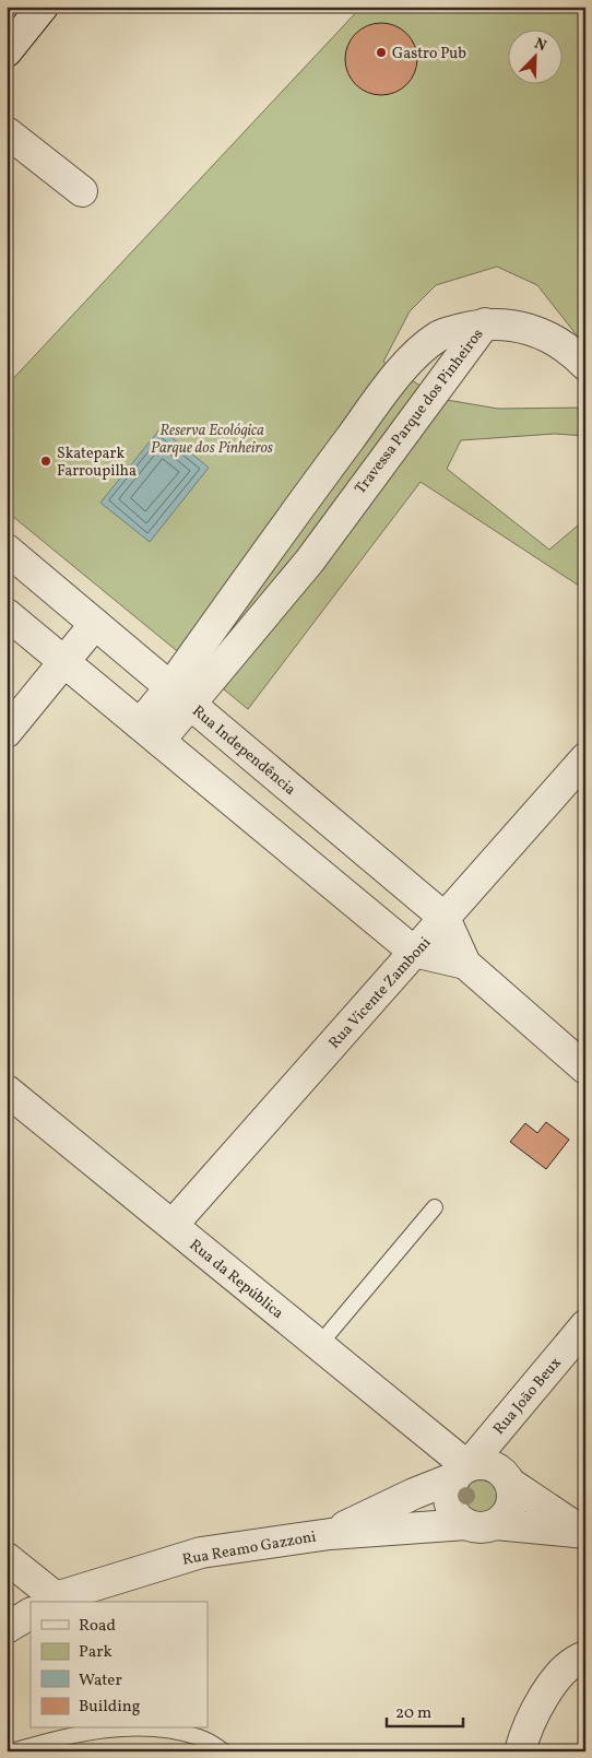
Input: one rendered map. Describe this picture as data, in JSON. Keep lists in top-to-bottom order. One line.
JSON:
{"streets":{"street":["Travessa Parque dos Pinheiros","Rua Independência","Rua Vicente Zamboni","Rua da República","Rua João Beux","Rua Reamo Gazzoni"]},"crossings":[["Travessa Parque dos Pinheiros","Rua Independência"],["Rua Independência","Rua Vicente Zamboni"],["Rua Vicente Zamboni","Rua da República"],["Rua da República","Rua João Beux"],["Rua da República","Rua Reamo Gazzoni"],["Rua João Beux","Rua Reamo Gazzoni"]],"parks":["Reserva Ecológica Parque dos Pinheiros"],"places":["Gastro Pub","Skatepark Farroupilha"],"legend":["Road","Park","Water","Building"],"scale_bar":"20 m","north":"top right"}
